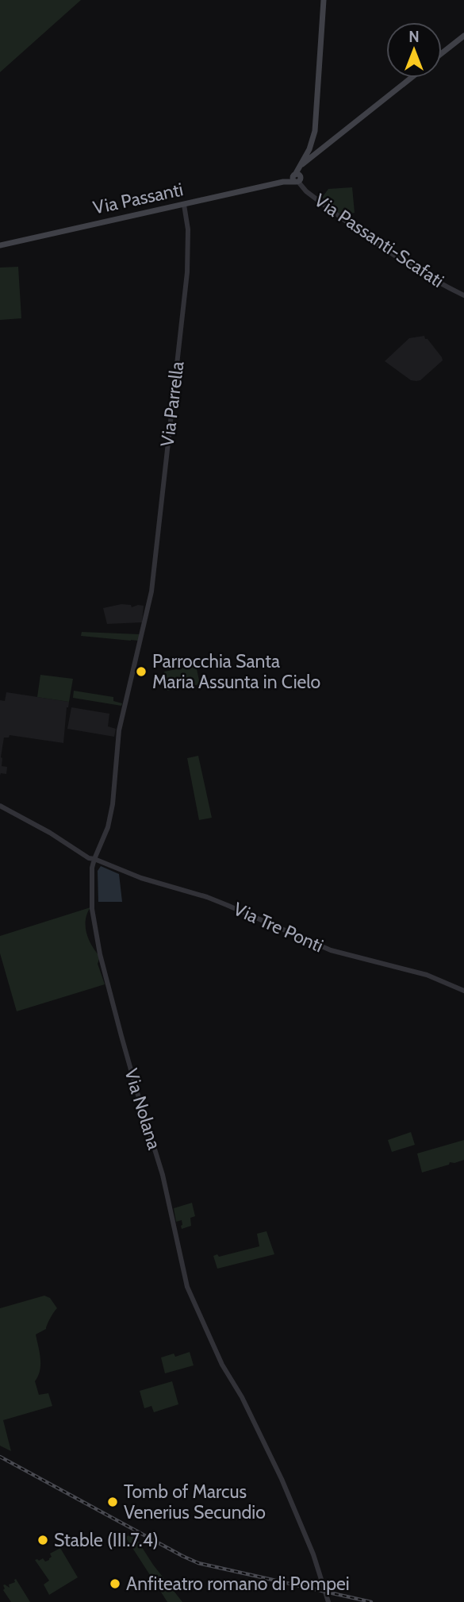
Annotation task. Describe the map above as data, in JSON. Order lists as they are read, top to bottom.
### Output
{
  "streets": {
    "main road": ["Via Passanti"],
    "street": [
      "Via Passanti-Scafati",
      "Via Parrella",
      "Via Tre Ponti",
      "Via Nolana"
    ]
  },
  "crossings": [
    ["Via Passanti", "Via Passanti-Scafati"],
    ["Via Passanti", "Via Parrella"],
    ["Via Parrella", "Via Nolana"],
    ["Via Tre Ponti", "Via Nolana"]
  ],
  "places": [
    "Parrocchia Santa Maria Assunta in Cielo",
    "Tomb of Marcus Venerius Secundio",
    "Stable (III.7.4)",
    "Anfiteatro romano di Pompei"
  ],
  "north": "top"
}
